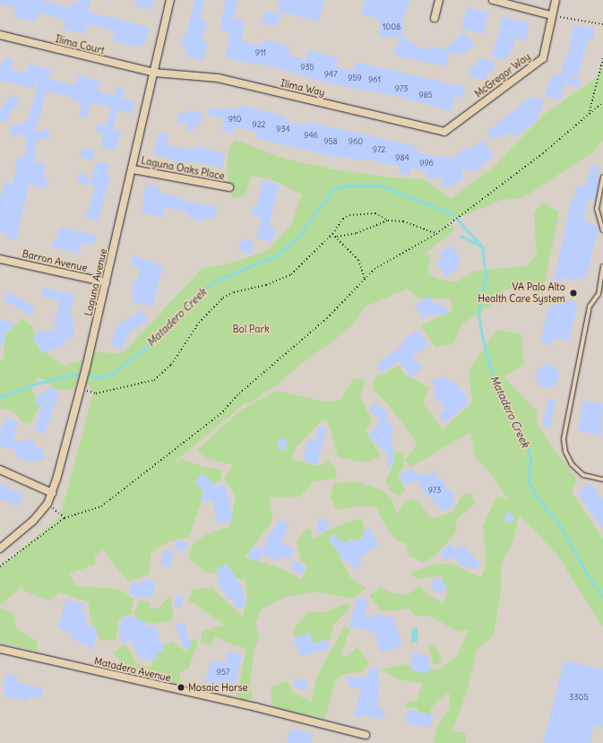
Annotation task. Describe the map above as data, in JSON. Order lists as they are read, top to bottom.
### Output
{
  "streets": {
    "street": [
      "Ilima Court",
      "McGregor Way",
      "Ilima Way",
      "Laguna Oaks Place",
      "Barron Avenue",
      "Laguna Avenue",
      "Matadero Avenue"
    ]
  },
  "crossings": [
    ["Ilima Court", "Ilima Way"],
    ["Ilima Court", "Laguna Avenue"],
    ["McGregor Way", "Ilima Way"],
    ["Ilima Way", "Laguna Avenue"],
    ["Laguna Oaks Place", "Laguna Avenue"],
    ["Barron Avenue", "Laguna Avenue"]
  ],
  "water": ["Matadero Creek"],
  "parks": ["Bol Park"],
  "places": ["VA Palo Alto Health Care System", "Mosaic Horse"],
  "house_numbers": [
    "1008",
    "911",
    "935",
    "947",
    "959",
    "961",
    "973",
    "985",
    "910",
    "922",
    "934",
    "946",
    "958",
    "960",
    "972",
    "984",
    "996",
    "973",
    "957",
    "3305"
  ]
}
